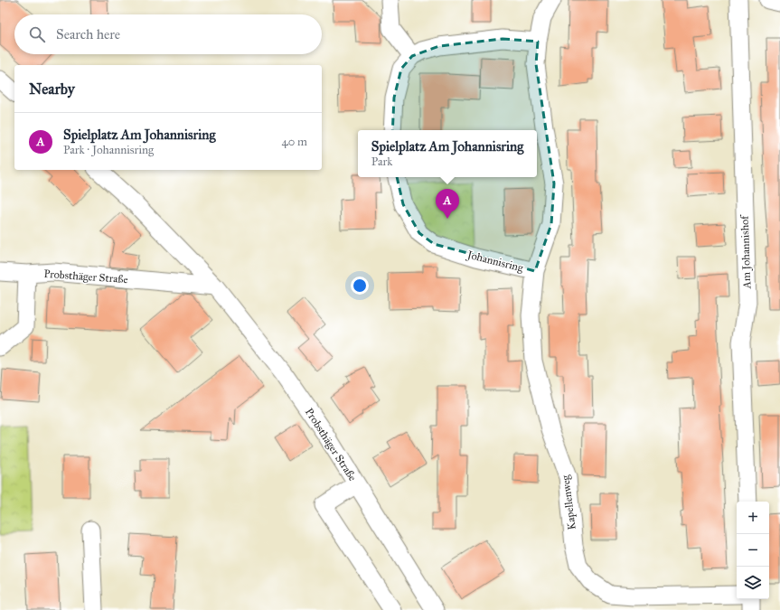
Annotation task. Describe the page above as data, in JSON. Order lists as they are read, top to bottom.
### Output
{
  "streets": {
    "street": [
      "Am Johannishof",
      "Johannisring",
      "Probsthäger Straße",
      "Kapellenweg"
    ]
  },
  "crossings": [
    ["Johannisring", "Kapellenweg"]
  ],
  "page": {
    "search": "Search here",
    "heading": "Nearby",
    "list": [
      {
        "mark": "A",
        "name": "Spielplatz Am Johannisring",
        "note": "Park · Johannisring",
        "value": "40 m"
      }
    ],
    "popup": ["Spielplatz Am Johannisring", "Park"],
    "pins": "A",
    "map_buttons": ["+", "−"]
  }
}
